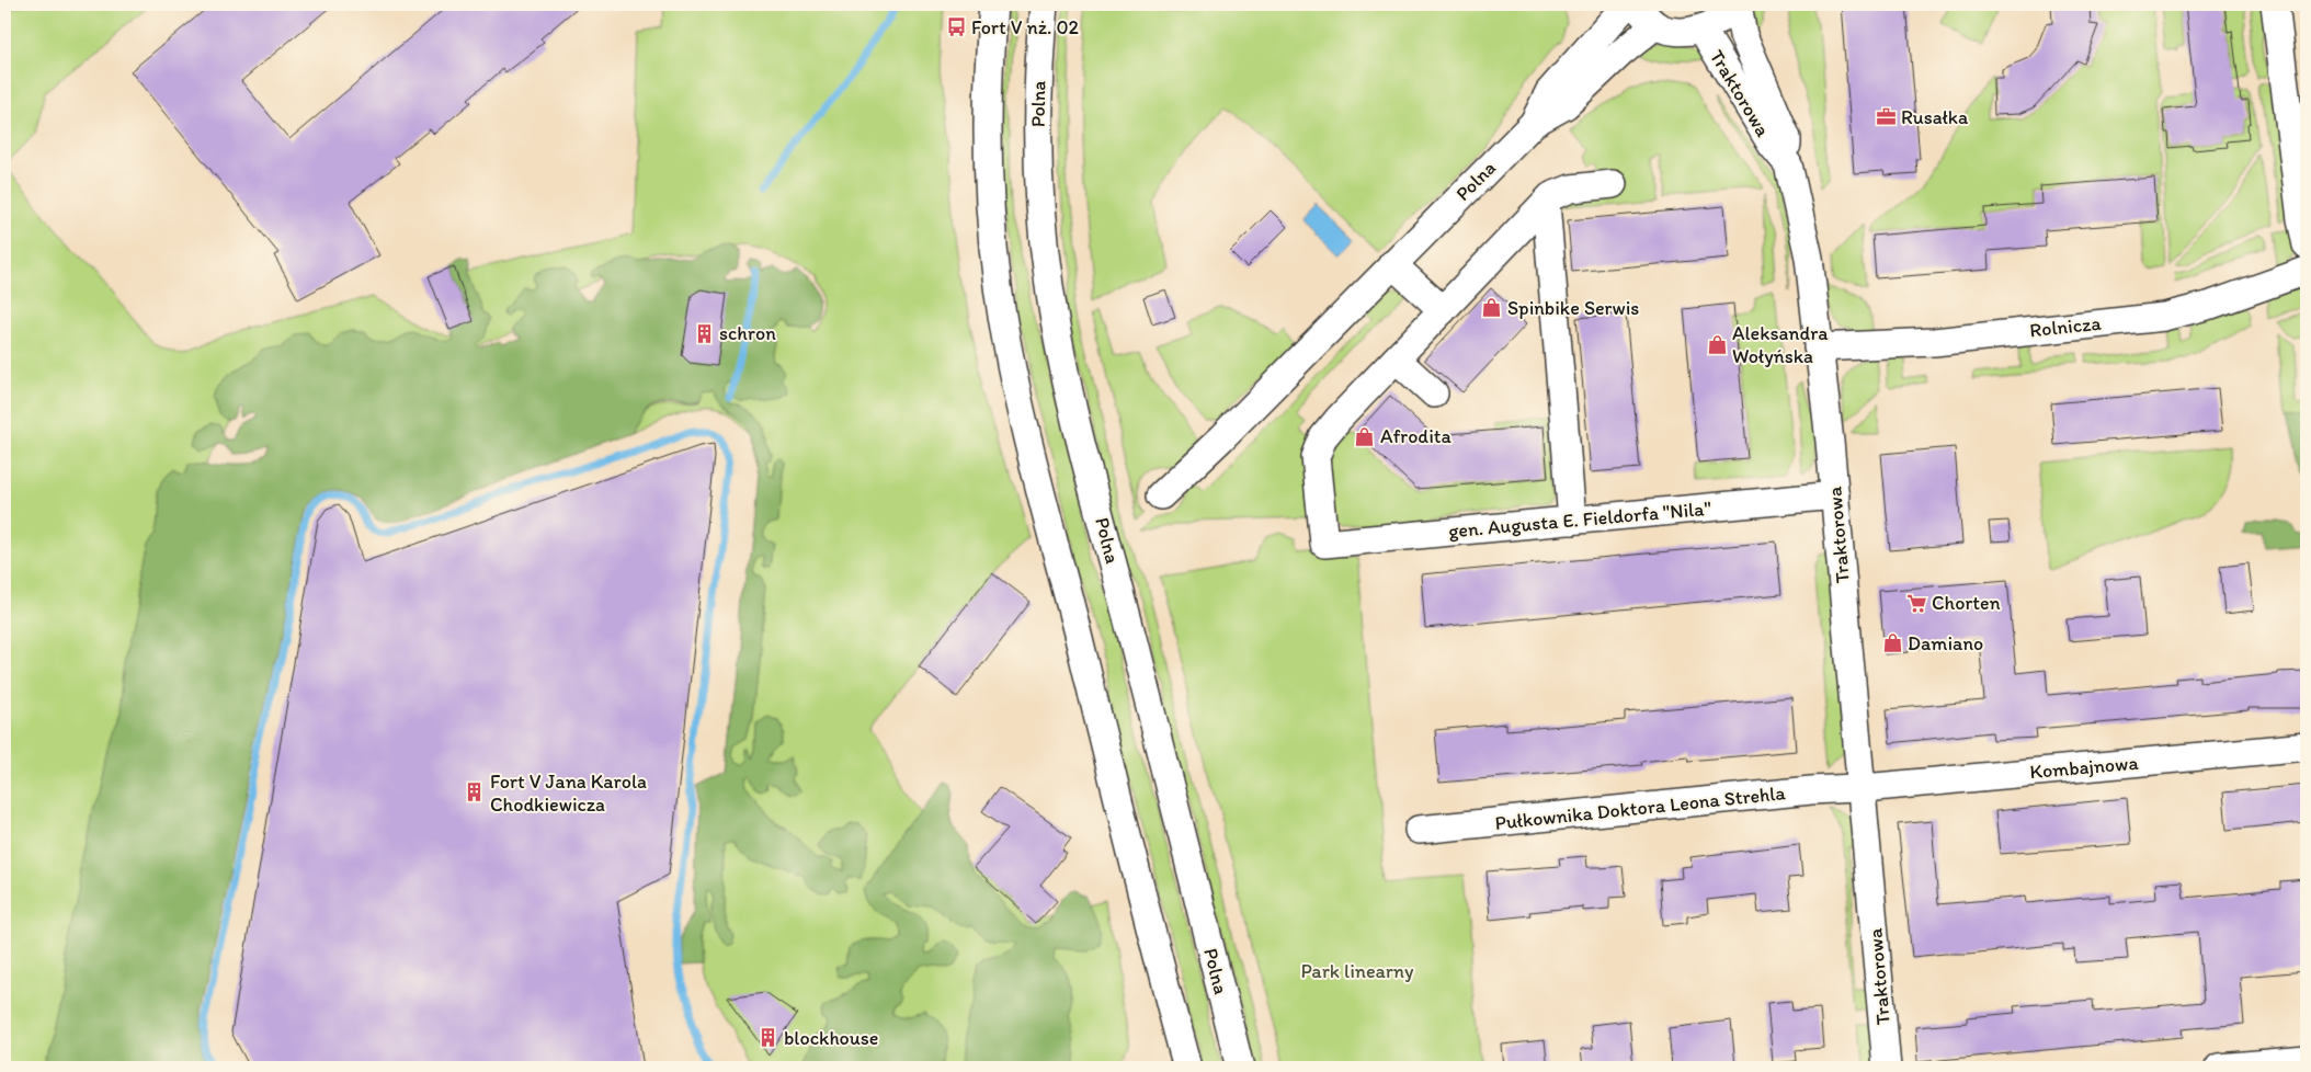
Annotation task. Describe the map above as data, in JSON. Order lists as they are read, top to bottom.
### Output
{
  "streets": {
    "street": [
      "Traktorowa",
      "Polna",
      "Rolnicza",
      "gen. Augusta E. Fieldorfa \"Nila\"",
      "Kombajnowa",
      "Pułkownika Doktora Leona Strehla"
    ]
  },
  "crossings": [
    ["Traktorowa", "Rolnicza"],
    ["Traktorowa", "gen. Augusta E. Fieldorfa \"Nila\""],
    ["Traktorowa", "Kombajnowa"],
    ["Traktorowa", "Pułkownika Doktora Leona Strehla"],
    ["Kombajnowa", "Pułkownika Doktora Leona Strehla"]
  ],
  "parks": ["Park linearny"],
  "places": {
    "bus stop": ["Fort V nż. 02"],
    "office": ["Rusałka"],
    "shop": [
      "Spinbike Serwis",
      "Aleksandra Wołyńska",
      "Afrodita",
      "Damiano"
    ],
    "building": ["schron", "Fort V Jana Karola Chodkiewicza", "blockhouse"],
    "supermarket": ["Chorten"]
  }
}
